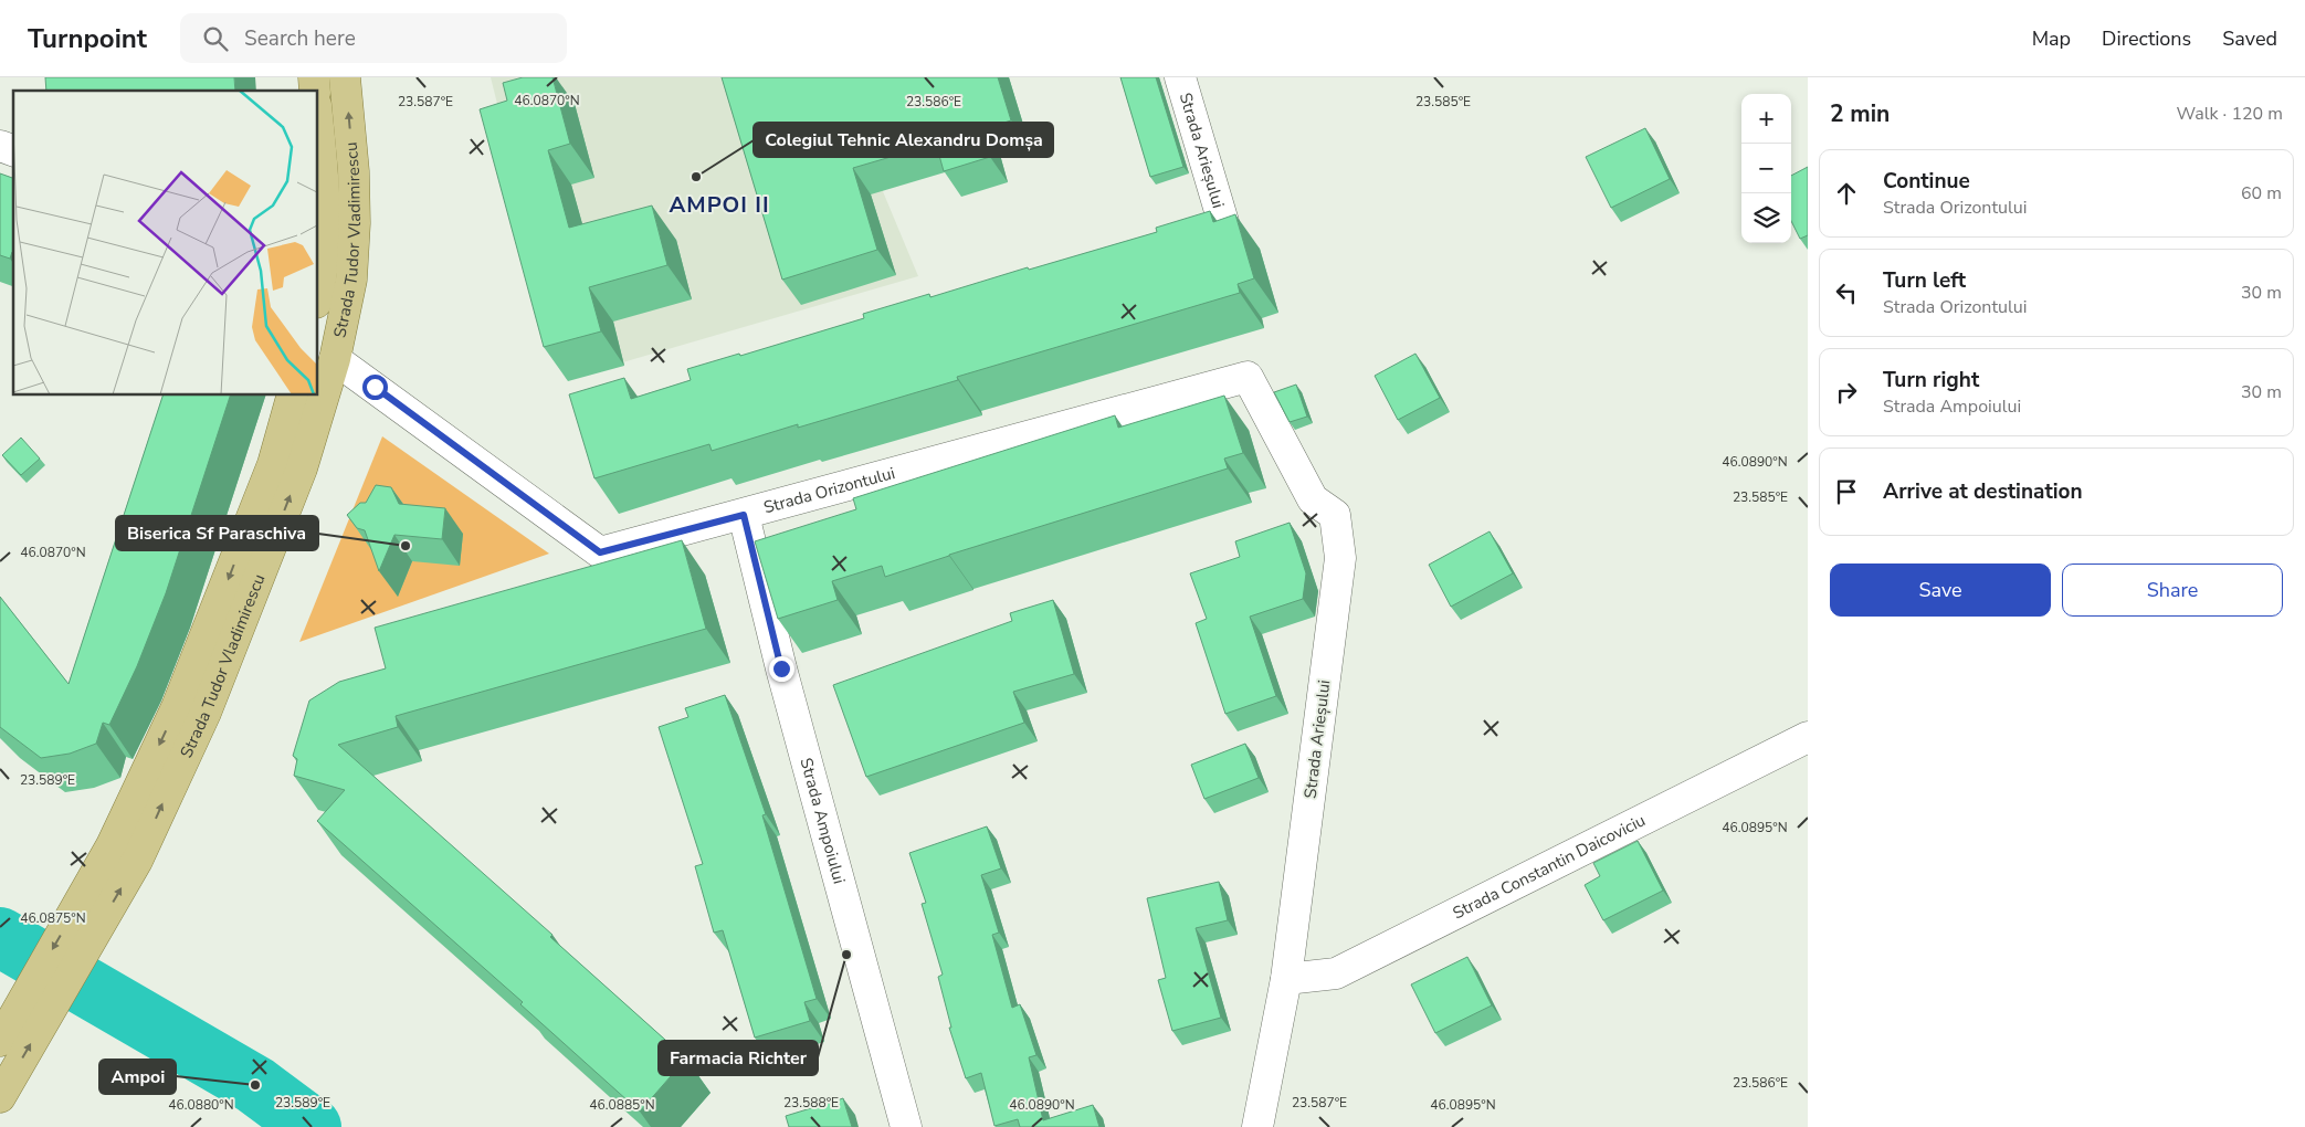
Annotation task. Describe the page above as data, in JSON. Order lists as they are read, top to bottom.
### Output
{
  "streets": {
    "main road": ["Strada Tudor Vladimirescu"],
    "street": [
      "Strada Arieșului",
      "Strada Orizontului",
      "Strada Ampoiului",
      "Strada Constantin Daicoviciu"
    ]
  },
  "crossings": [
    ["Strada Arieșului", "Strada Orizontului"],
    ["Strada Arieșului", "Strada Constantin Daicoviciu"],
    ["Strada Tudor Vladimirescu", "Strada Orizontului"],
    ["Strada Orizontului", "Strada Ampoiului"]
  ],
  "districts": ["AMPOI II"],
  "places": [
    "Colegiul Tehnic Alexandru Domșa",
    "Biserica Sf Paraschiva",
    "Farmacia Richter",
    "Ampoi"
  ],
  "page": {
    "header": "Turnpoint",
    "search": "Search here",
    "nav": ["Map", "Directions", "Saved"],
    "heading": ["2 min", "Walk · 120 m"],
    "map_buttons": ["+", "−"],
    "list": [
      ["Continue", "Strada Orizontului", "60 m"],
      ["Turn left", "Strada Orizontului", "30 m"],
      ["Turn right", "Strada Ampoiului", "30 m"],
      "Arrive at destination"
    ],
    "buttons": ["Save", "Share"]
  },
  "coordinates": [
    "46.0870°N",
    "23.587°E",
    "23.586°E",
    "23.585°E",
    "46.0890°N",
    "23.589°E",
    "46.0895°N",
    "46.0875°N",
    "23.588°E",
    "46.0880°N",
    "46.0885°N"
  ]
}
